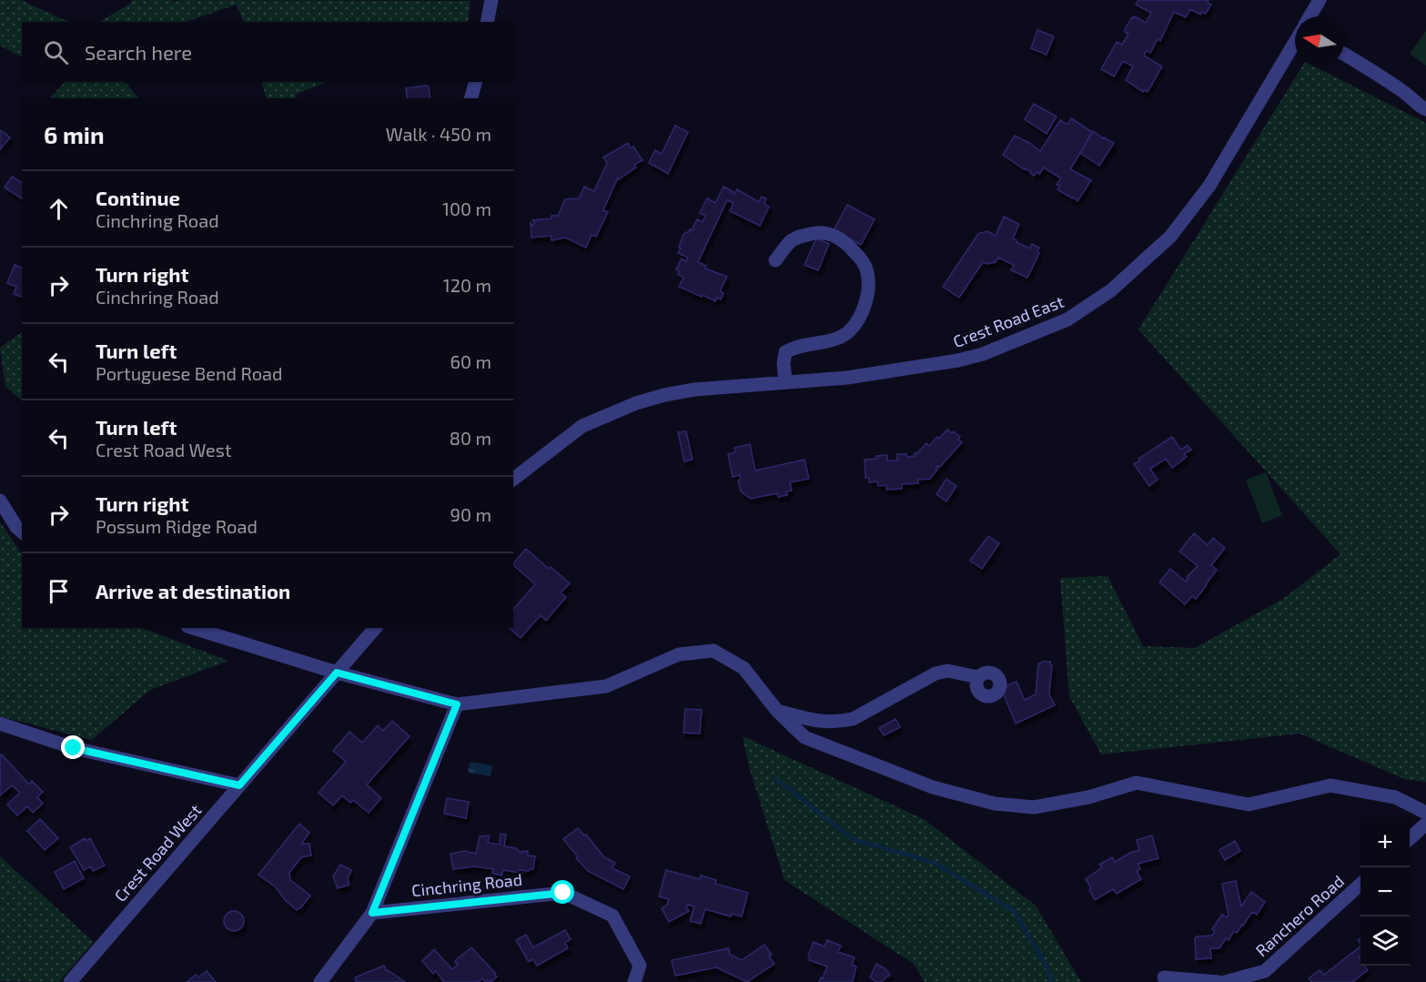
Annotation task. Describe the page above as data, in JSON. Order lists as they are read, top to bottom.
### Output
{
  "streets": {
    "street": [
      "Crest Road East",
      "Crest Road West",
      "Cinchring Road",
      "Ranchero Road"
    ]
  },
  "north": "left",
  "page": {
    "search": "Search here",
    "heading": ["6 min", "Walk · 450 m"],
    "list": [
      ["Continue", "Cinchring Road", "100 m"],
      ["Turn right", "Cinchring Road", "120 m"],
      ["Turn left", "Portuguese Bend Road", "60 m"],
      ["Turn left", "Crest Road West", "80 m"],
      ["Turn right", "Possum Ridge Road", "90 m"],
      "Arrive at destination"
    ],
    "map_buttons": ["+", "−"]
  }
}
